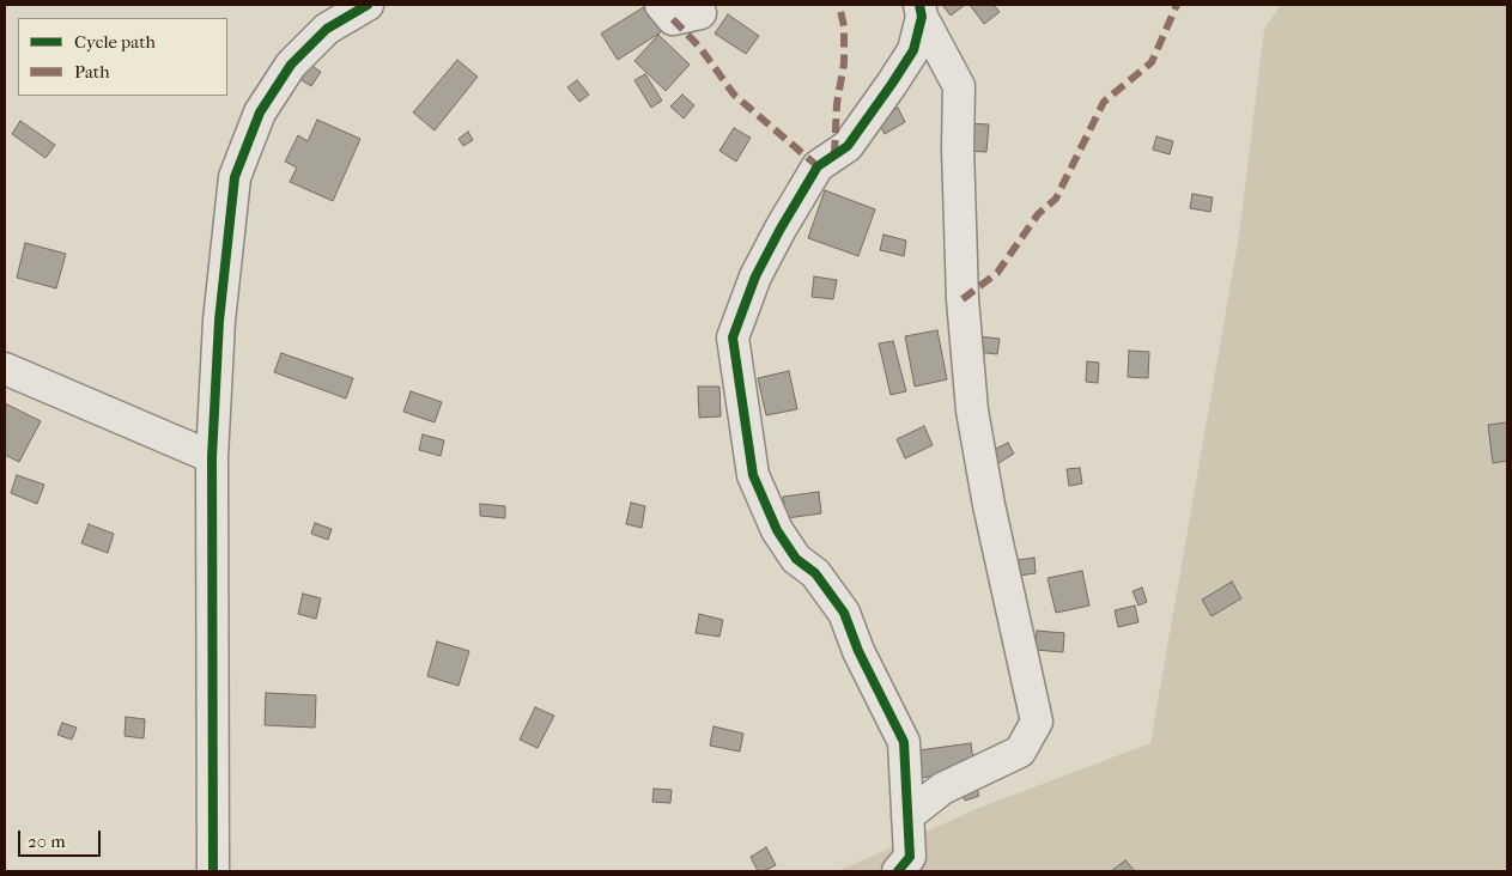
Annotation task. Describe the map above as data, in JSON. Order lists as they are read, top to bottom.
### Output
{
  "legend": ["Cycle path", "Path"],
  "scale_bar": "20 m"
}
